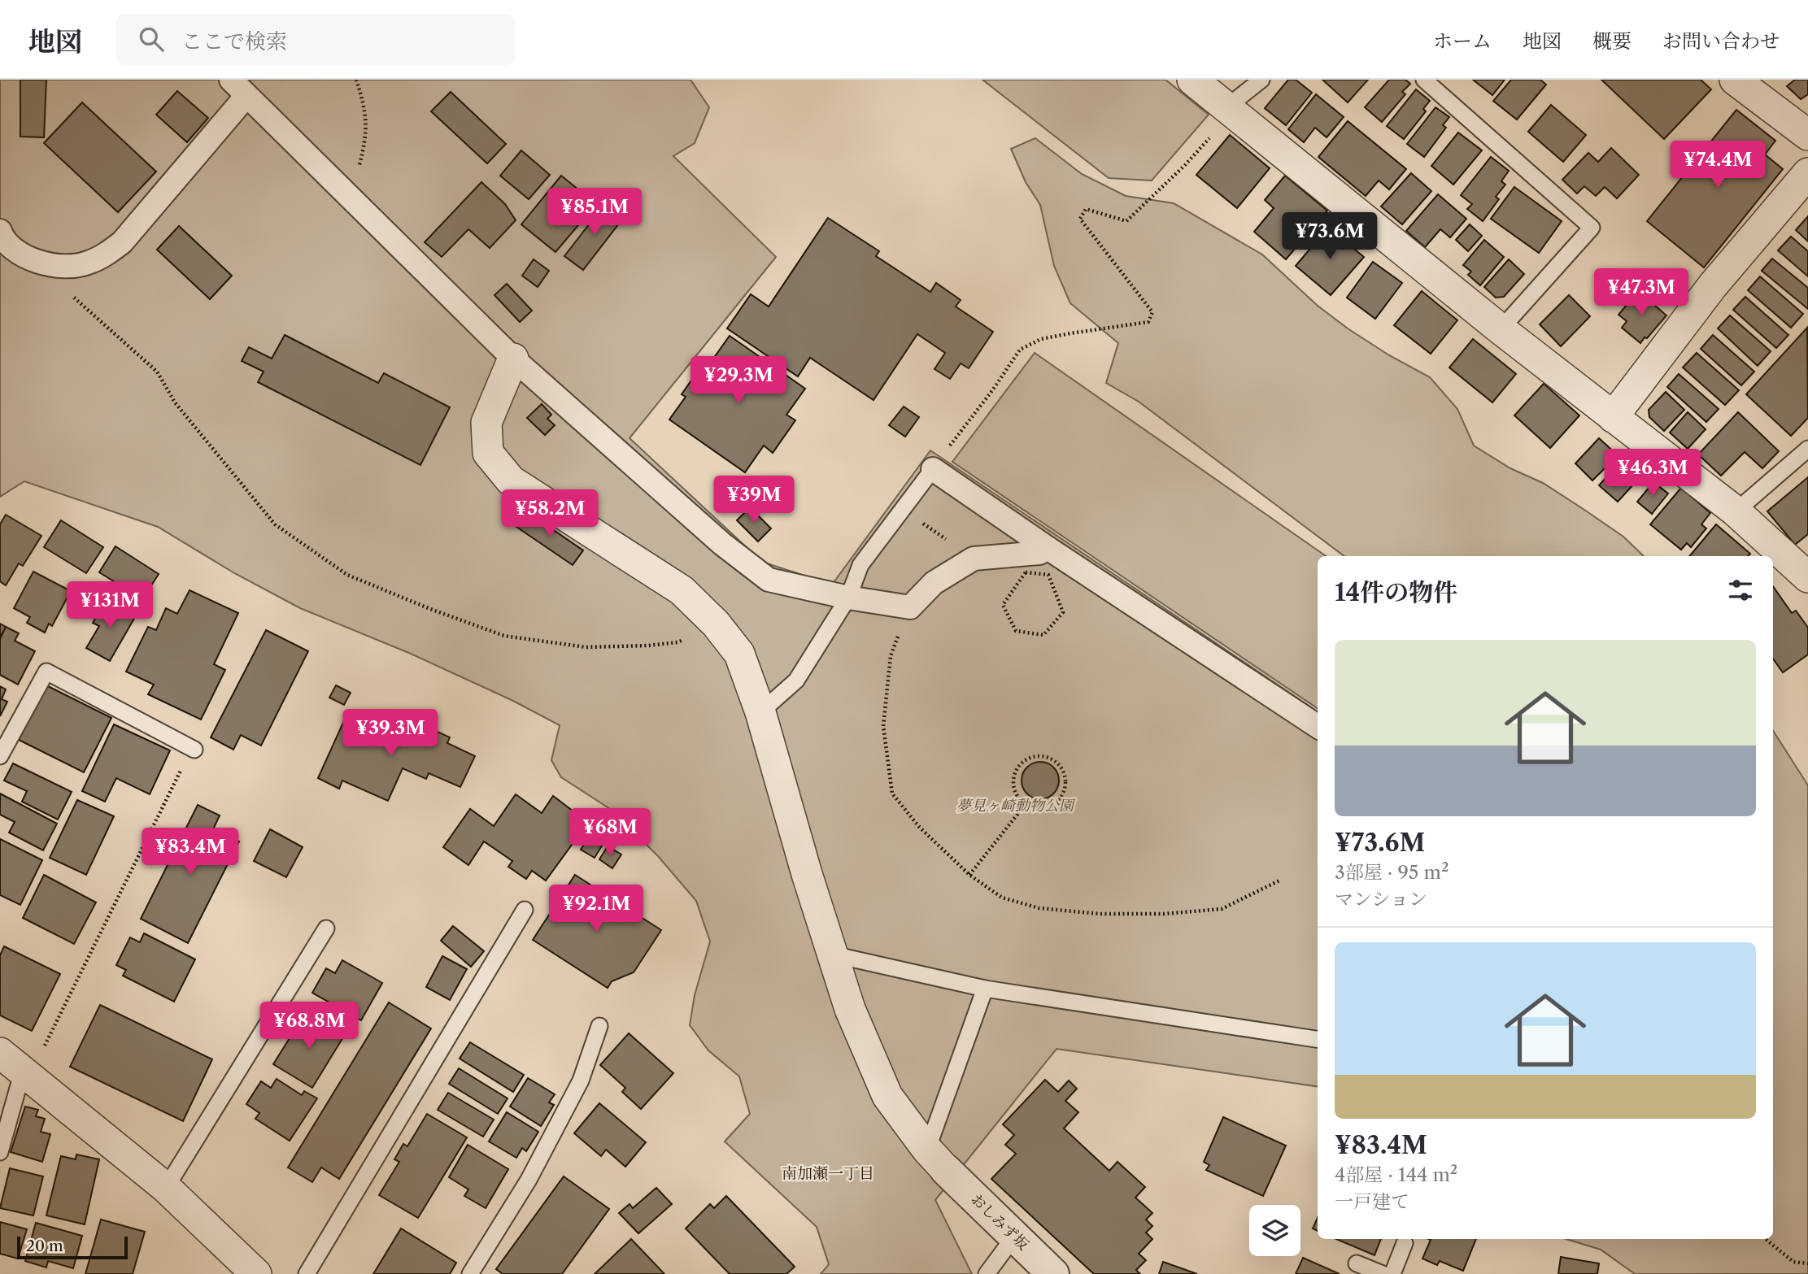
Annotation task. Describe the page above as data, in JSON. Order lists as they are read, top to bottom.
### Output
{
  "streets": {
    "street": ["おしみず坂"]
  },
  "districts": ["南加瀬一丁目"],
  "parks": ["夢見ヶ崎動物公園"],
  "scale_bar": "20 m",
  "page": {
    "header": "地図",
    "search": "ここで検索",
    "nav": [
      "ホーム",
      "地図",
      "概要",
      "お問い合わせ"
    ],
    "price": [
      "¥74.4M",
      "¥85.1M",
      "¥73.6M",
      "¥47.3M",
      "¥29.3M",
      "¥46.3M",
      "¥39M",
      "¥58.2M",
      "¥131M",
      "¥39.3M",
      "¥68M",
      "¥83.4M",
      "¥92.1M",
      "¥68.8M"
    ],
    "heading": "14件の物件",
    "list": [
      {
        "name": "¥73.6M",
        "note": "3部屋 · 95 m² · マンション"
      },
      {
        "name": "¥83.4M",
        "note": "4部屋 · 144 m² · 一戸建て"
      }
    ],
    "scale": "20 m"
  }
}
